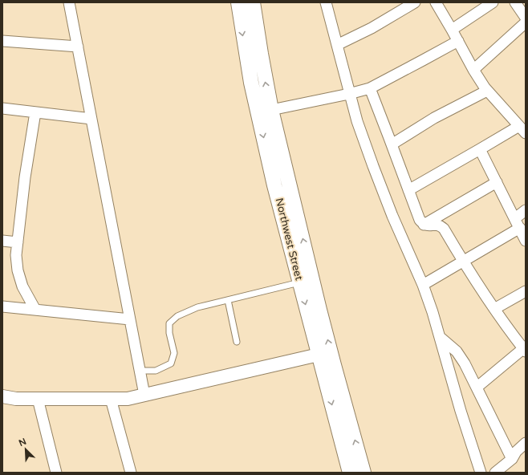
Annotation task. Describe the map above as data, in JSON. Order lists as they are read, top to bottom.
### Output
{
  "streets": {
    "main road": ["Northwest Street"]
  },
  "north": "top left"
}
